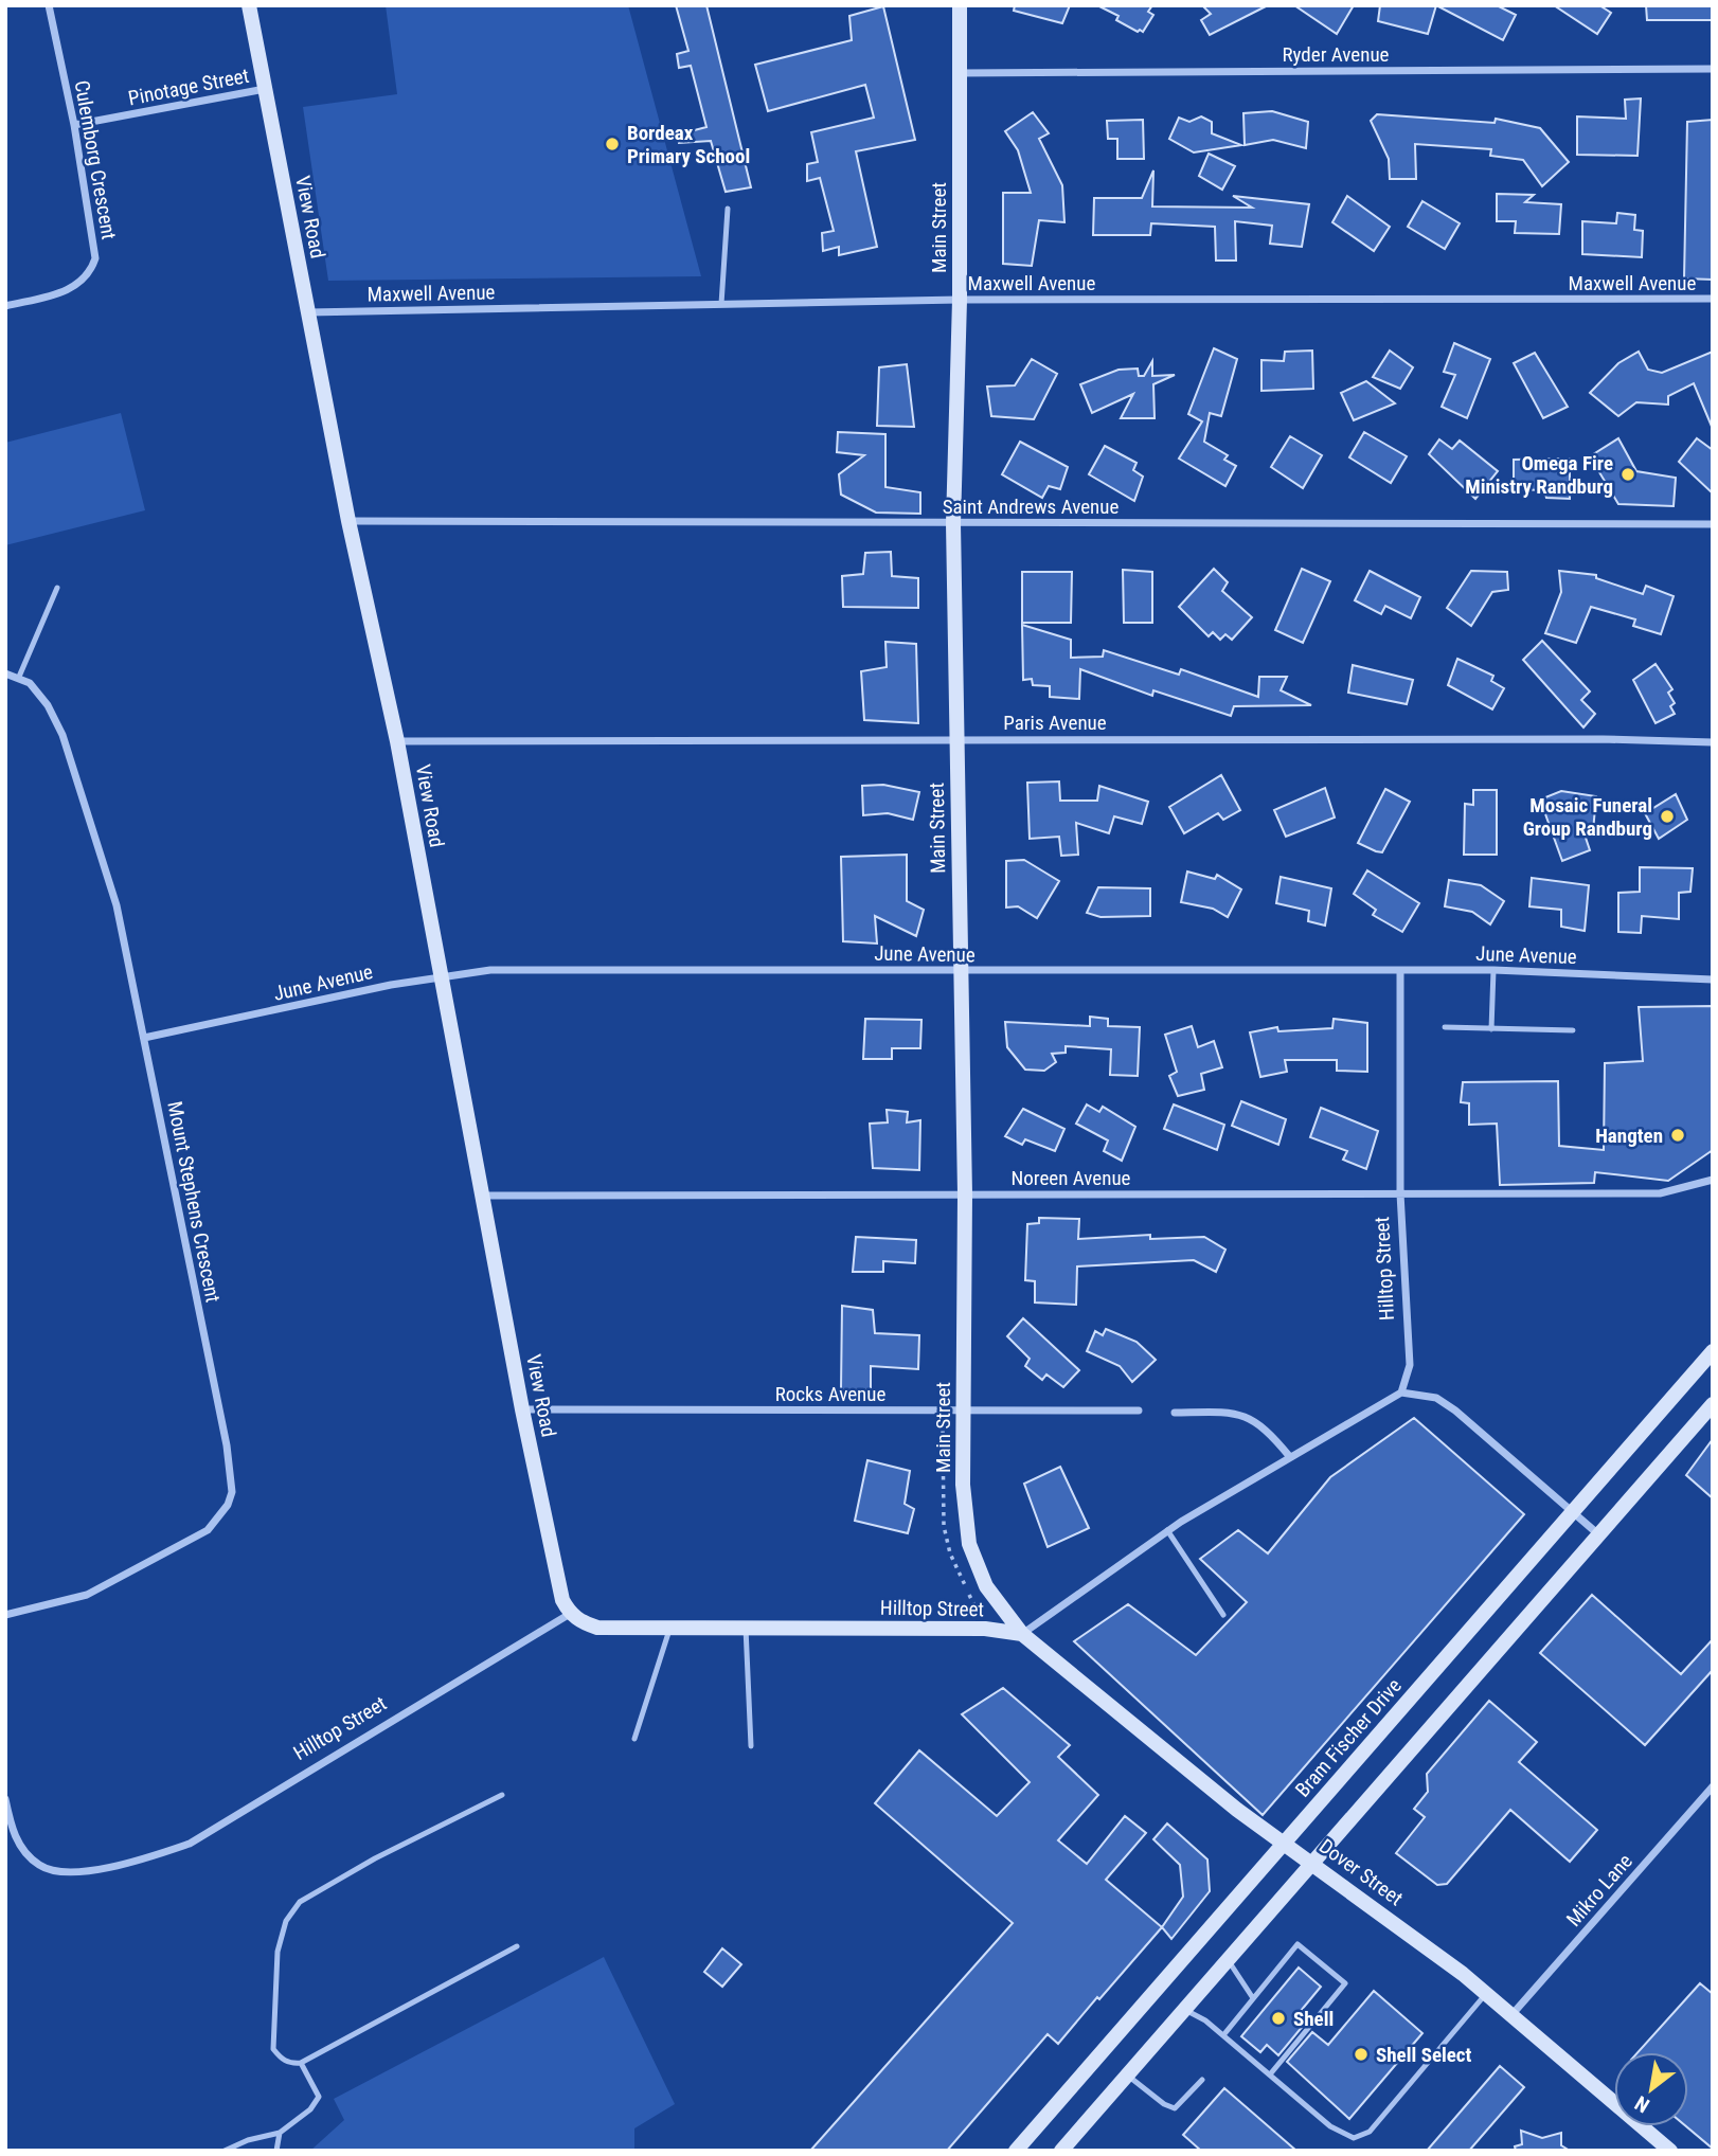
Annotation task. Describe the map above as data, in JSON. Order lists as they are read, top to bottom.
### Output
{
  "streets": {
    "street": [
      "Ryder Avenue",
      "Pinotage Street",
      "Culemborg Crescent",
      "View Road",
      "Main Street",
      "Maxwell Avenue",
      "Saint Andrews Avenue",
      "Paris Avenue",
      "June Avenue",
      "Noreen Avenue",
      "Mount Stephens Crescent",
      "Hilltop Street",
      "Rocks Avenue",
      "Bram Fischer Drive",
      "Dover Street",
      "Mikro Lane"
    ]
  },
  "crossings": [
    ["Ryder Avenue", "Main Street"],
    ["Pinotage Street", "Culemborg Crescent"],
    ["Pinotage Street", "View Road"],
    ["View Road", "Maxwell Avenue"],
    ["View Road", "Saint Andrews Avenue"],
    ["View Road", "Paris Avenue"],
    ["View Road", "June Avenue"],
    ["View Road", "Noreen Avenue"],
    ["View Road", "Hilltop Street"],
    ["View Road", "Rocks Avenue"],
    ["Main Street", "Maxwell Avenue"],
    ["Main Street", "Saint Andrews Avenue"],
    ["Main Street", "Paris Avenue"],
    ["Main Street", "June Avenue"],
    ["Main Street", "Noreen Avenue"],
    ["Main Street", "Hilltop Street"],
    ["Main Street", "Rocks Avenue"],
    ["Main Street", "Dover Street"],
    ["June Avenue", "Mount Stephens Crescent"],
    ["June Avenue", "Hilltop Street"],
    ["Noreen Avenue", "Hilltop Street"],
    ["Hilltop Street", "Dover Street"],
    ["Bram Fischer Drive", "Dover Street"],
    ["Dover Street", "Mikro Lane"]
  ],
  "places": [
    "Bordeax Primary School",
    "Omega Fire Ministry Randburg",
    "Mosaic Funeral Group Randburg",
    "Hangten",
    "Shell",
    "Shell Select"
  ],
  "north": "bottom left"
}
